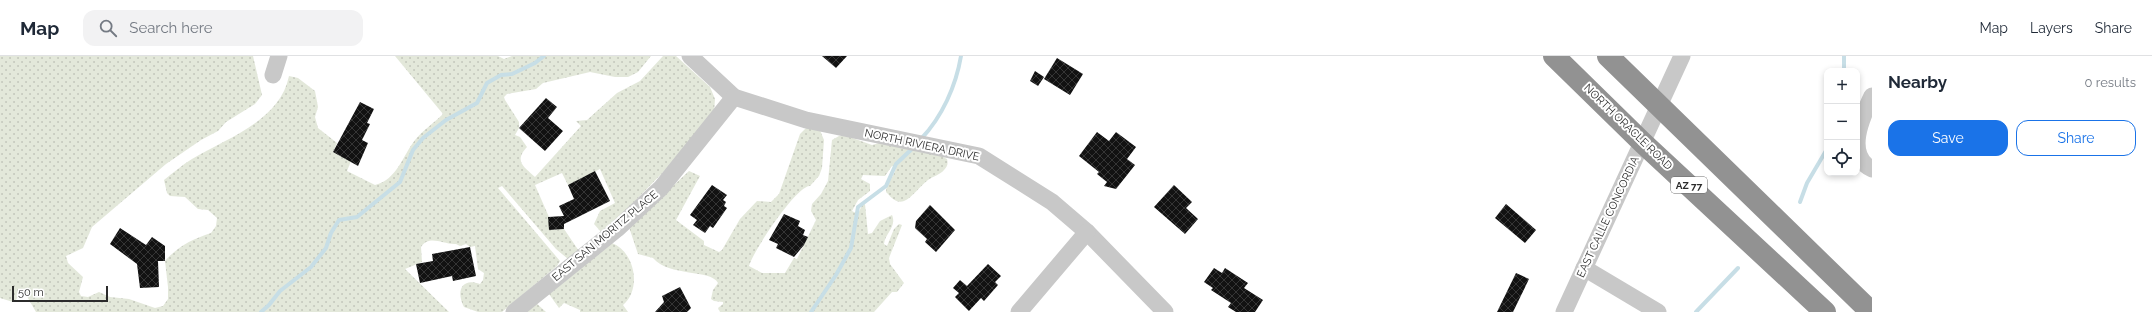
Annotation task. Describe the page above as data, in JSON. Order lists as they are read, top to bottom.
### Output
{
  "streets": {
    "highway": ["NORTH ORACLE ROAD", "AZ 77"],
    "street": ["NORTH RIVIERA DRIVE", "EAST CALLE CONCORDIA", "EAST SAN MORITZ PLACE"]
  },
  "crossings": [
    ["NORTH ORACLE ROAD", "EAST CALLE CONCORDIA"],
    ["NORTH RIVIERA DRIVE", "EAST SAN MORITZ PLACE"]
  ],
  "scale_bar": "50 m",
  "page": {
    "header": "Map",
    "search": "Search here",
    "nav": ["Map", "Layers", "Share"],
    "heading": ["Nearby", "0 results"],
    "map_buttons": ["+", "−"],
    "buttons": ["Save", "Share"],
    "scale": "50 m"
  }
}
